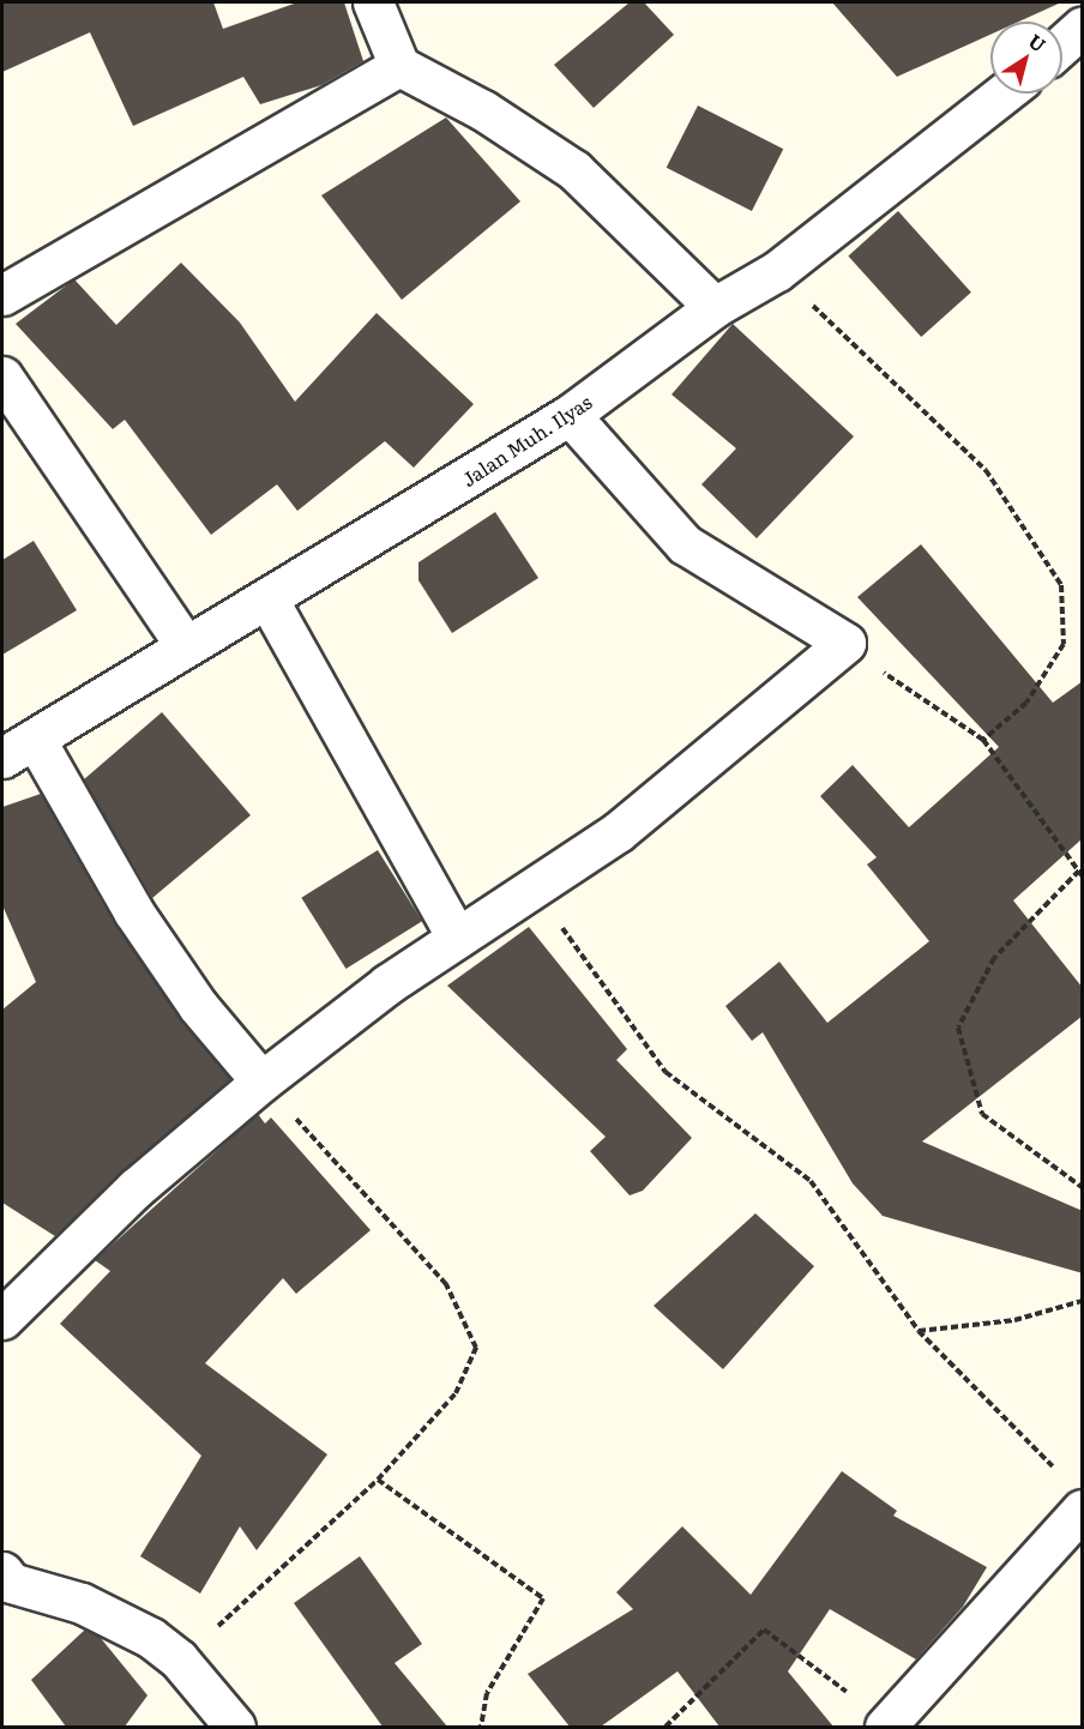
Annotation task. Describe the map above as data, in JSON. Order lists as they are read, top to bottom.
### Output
{
  "streets": {
    "street": ["Jalan Muh. Ilyas"]
  },
  "north": "top right"
}
